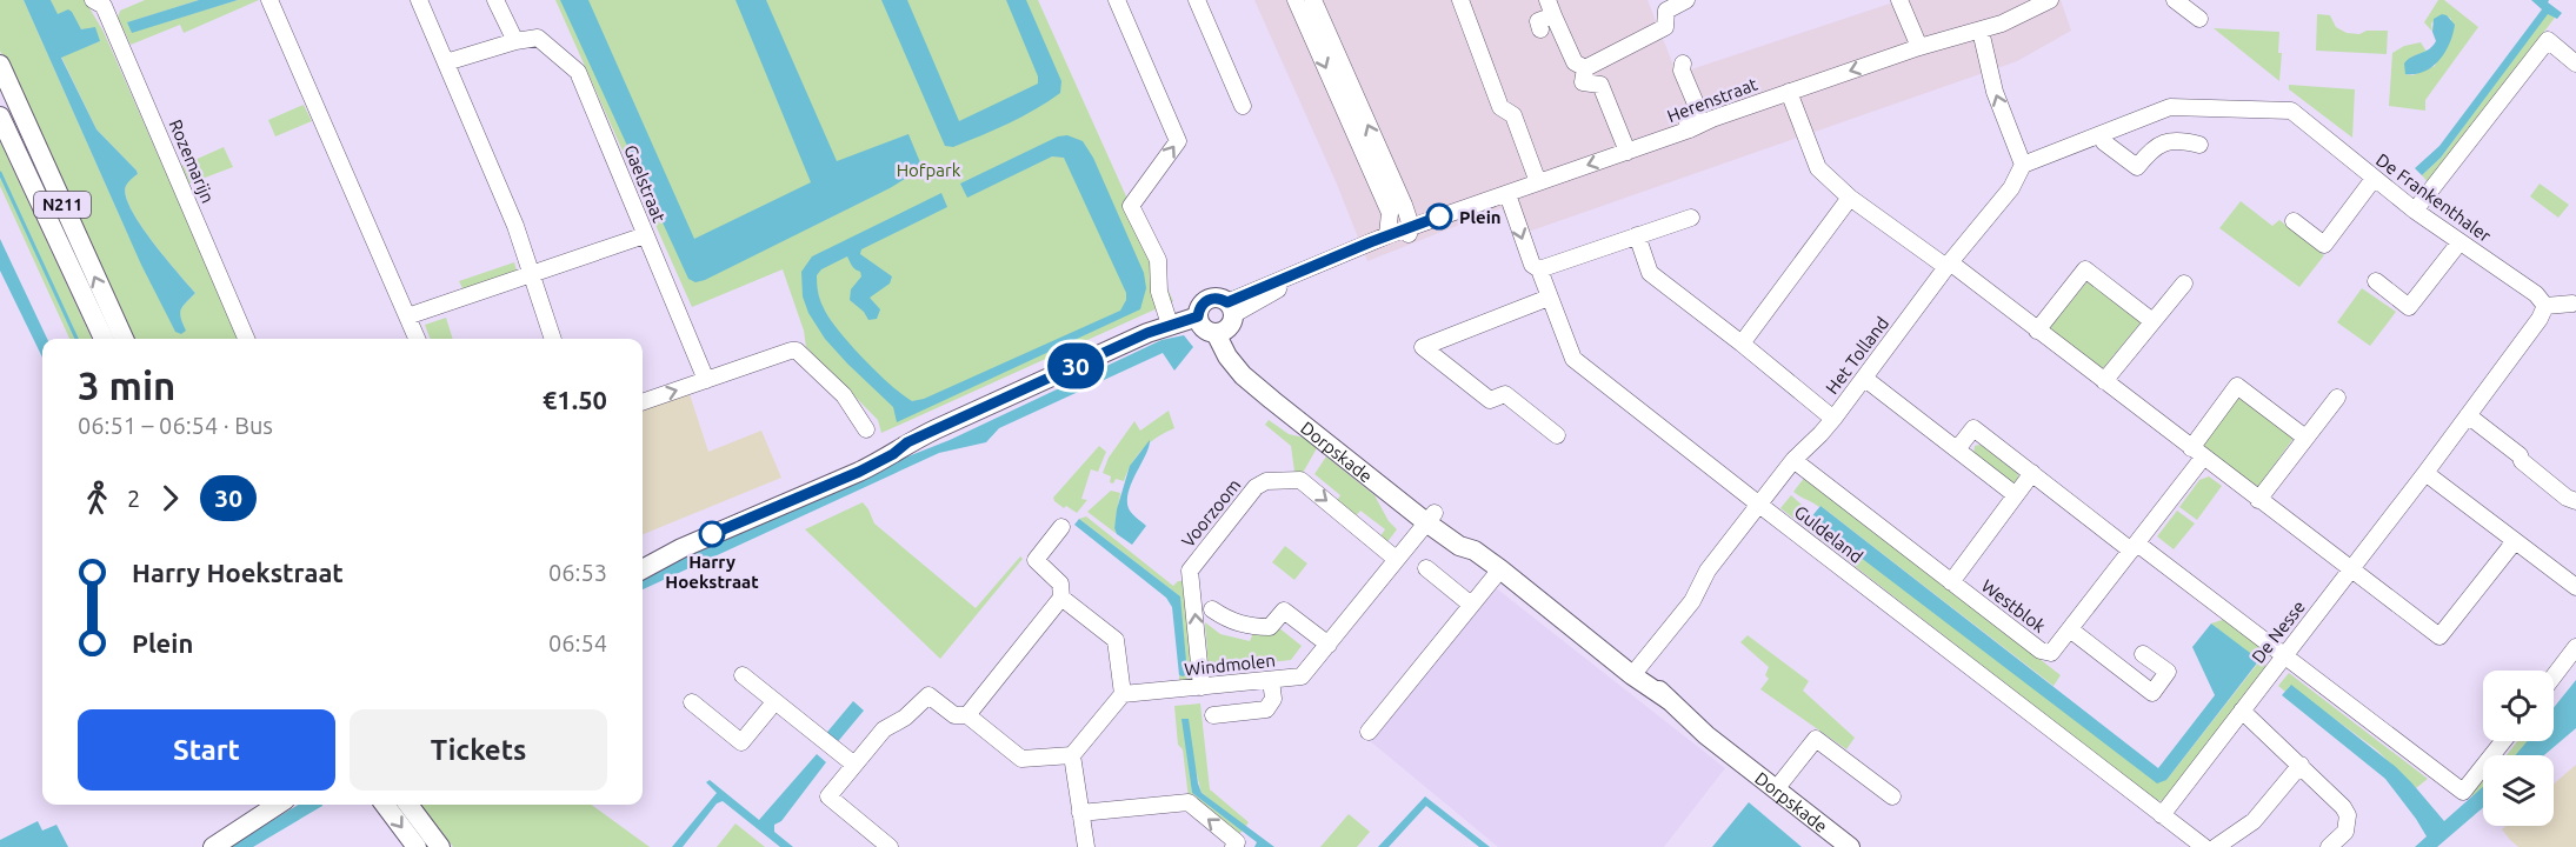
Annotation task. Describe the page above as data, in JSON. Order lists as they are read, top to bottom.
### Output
{
  "streets": {
    "main road": ["N211", "Dorpskade"],
    "street": [
      "Herenstraat",
      "Rozemarijn",
      "Gaelstraat",
      "De Frankenthaler",
      "Het Tolland",
      "Voorzoom",
      "Guldeland",
      "Westblok",
      "De Nesse",
      "Windmolen"
    ]
  },
  "crossings": [
    ["Herenstraat", "Dorpskade"],
    ["Herenstraat", "Guldeland"],
    ["De Frankenthaler", "Het Tolland"],
    ["Het Tolland", "Dorpskade"],
    ["Het Tolland", "Guldeland"],
    ["Het Tolland", "Westblok"],
    ["Dorpskade", "Windmolen"],
    ["Voorzoom", "Windmolen"],
    ["Guldeland", "De Nesse"]
  ],
  "parks": ["Hofpark"],
  "places": ["Plein", "Harry Hoekstraat"],
  "lines": ["bus line 30"],
  "page": {
    "on_map": "30",
    "heading": ["3 min", "06:51 – 06:54 · Bus", "€1.50"],
    "legs": ["2", "30"],
    "list": [
      {
        "name": "Harry Hoekstraat",
        "value": "06:53"
      },
      {
        "name": "Plein",
        "value": "06:54"
      }
    ],
    "buttons": ["Start", "Tickets"]
  }
}
